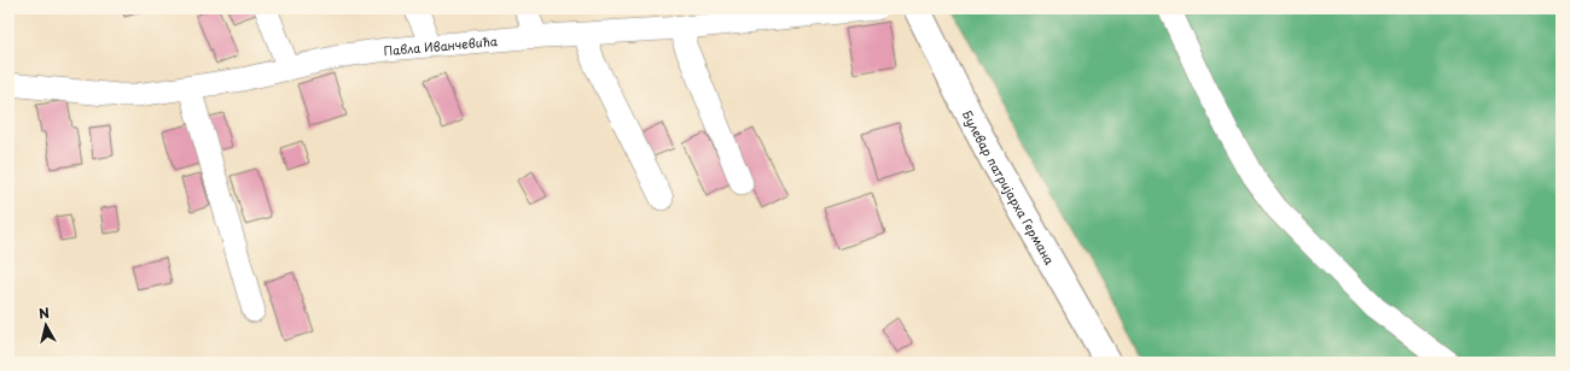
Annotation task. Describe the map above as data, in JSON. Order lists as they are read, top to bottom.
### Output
{
  "streets": {
    "main road": ["Булевар патријарха Германа"],
    "street": ["Павла Иванчевића"]
  },
  "north": "top"
}
